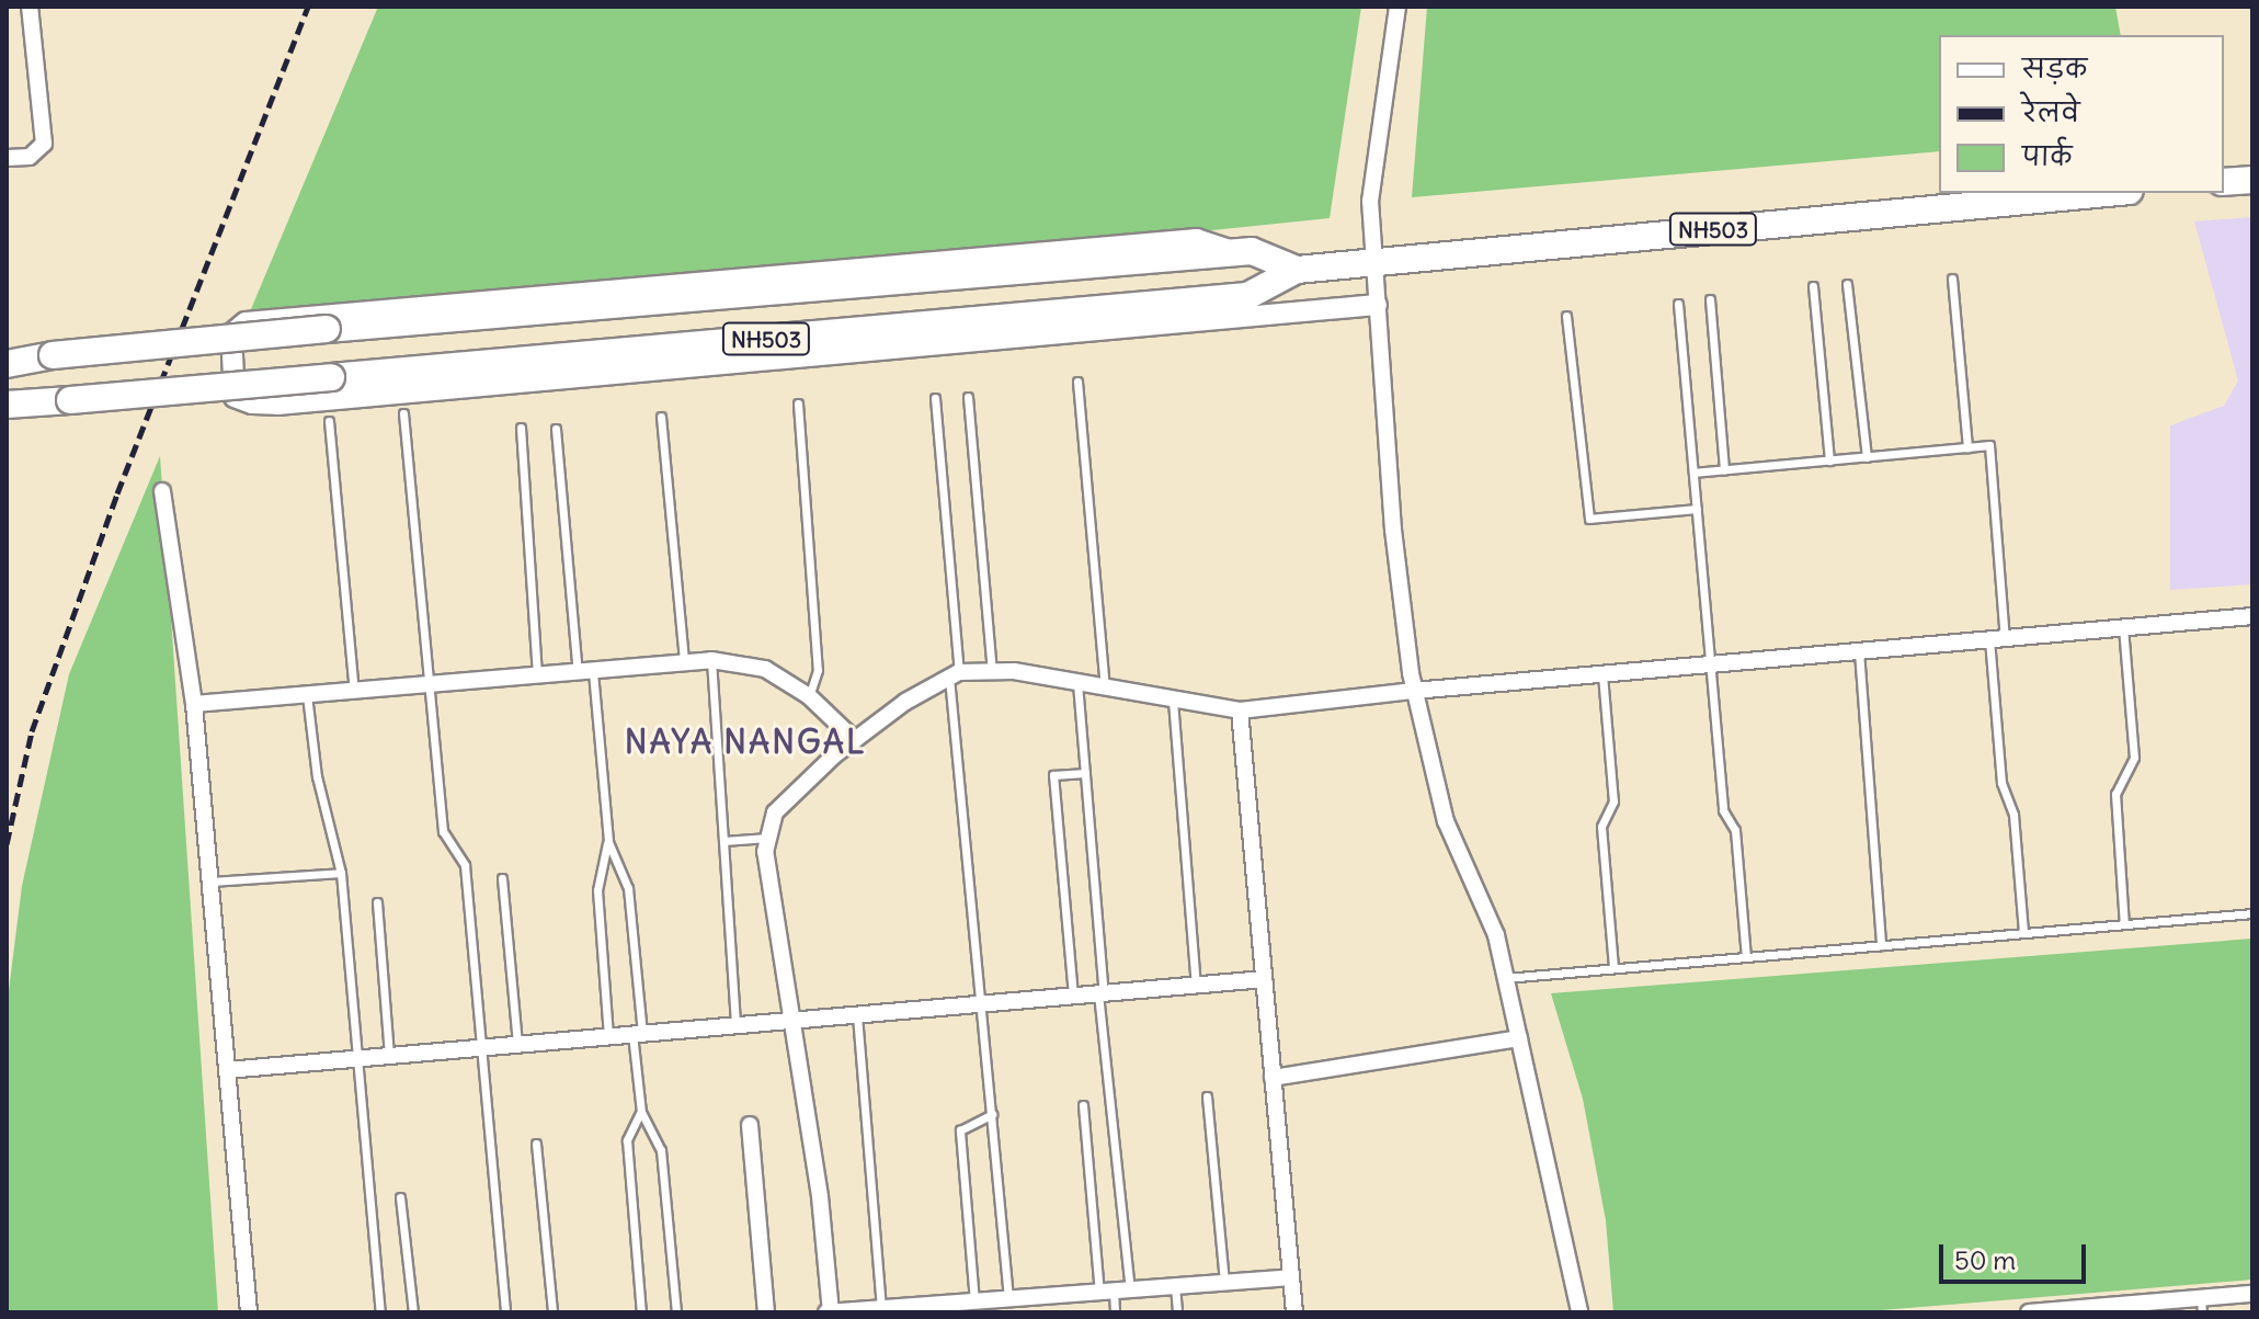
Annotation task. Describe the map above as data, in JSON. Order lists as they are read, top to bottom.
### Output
{
  "streets": {
    "highway": ["NH503"]
  },
  "districts": ["NAYA NANGAL"],
  "legend": ["सड़क", "रेलवे", "पार्क"],
  "scale_bar": "50 m"
}
